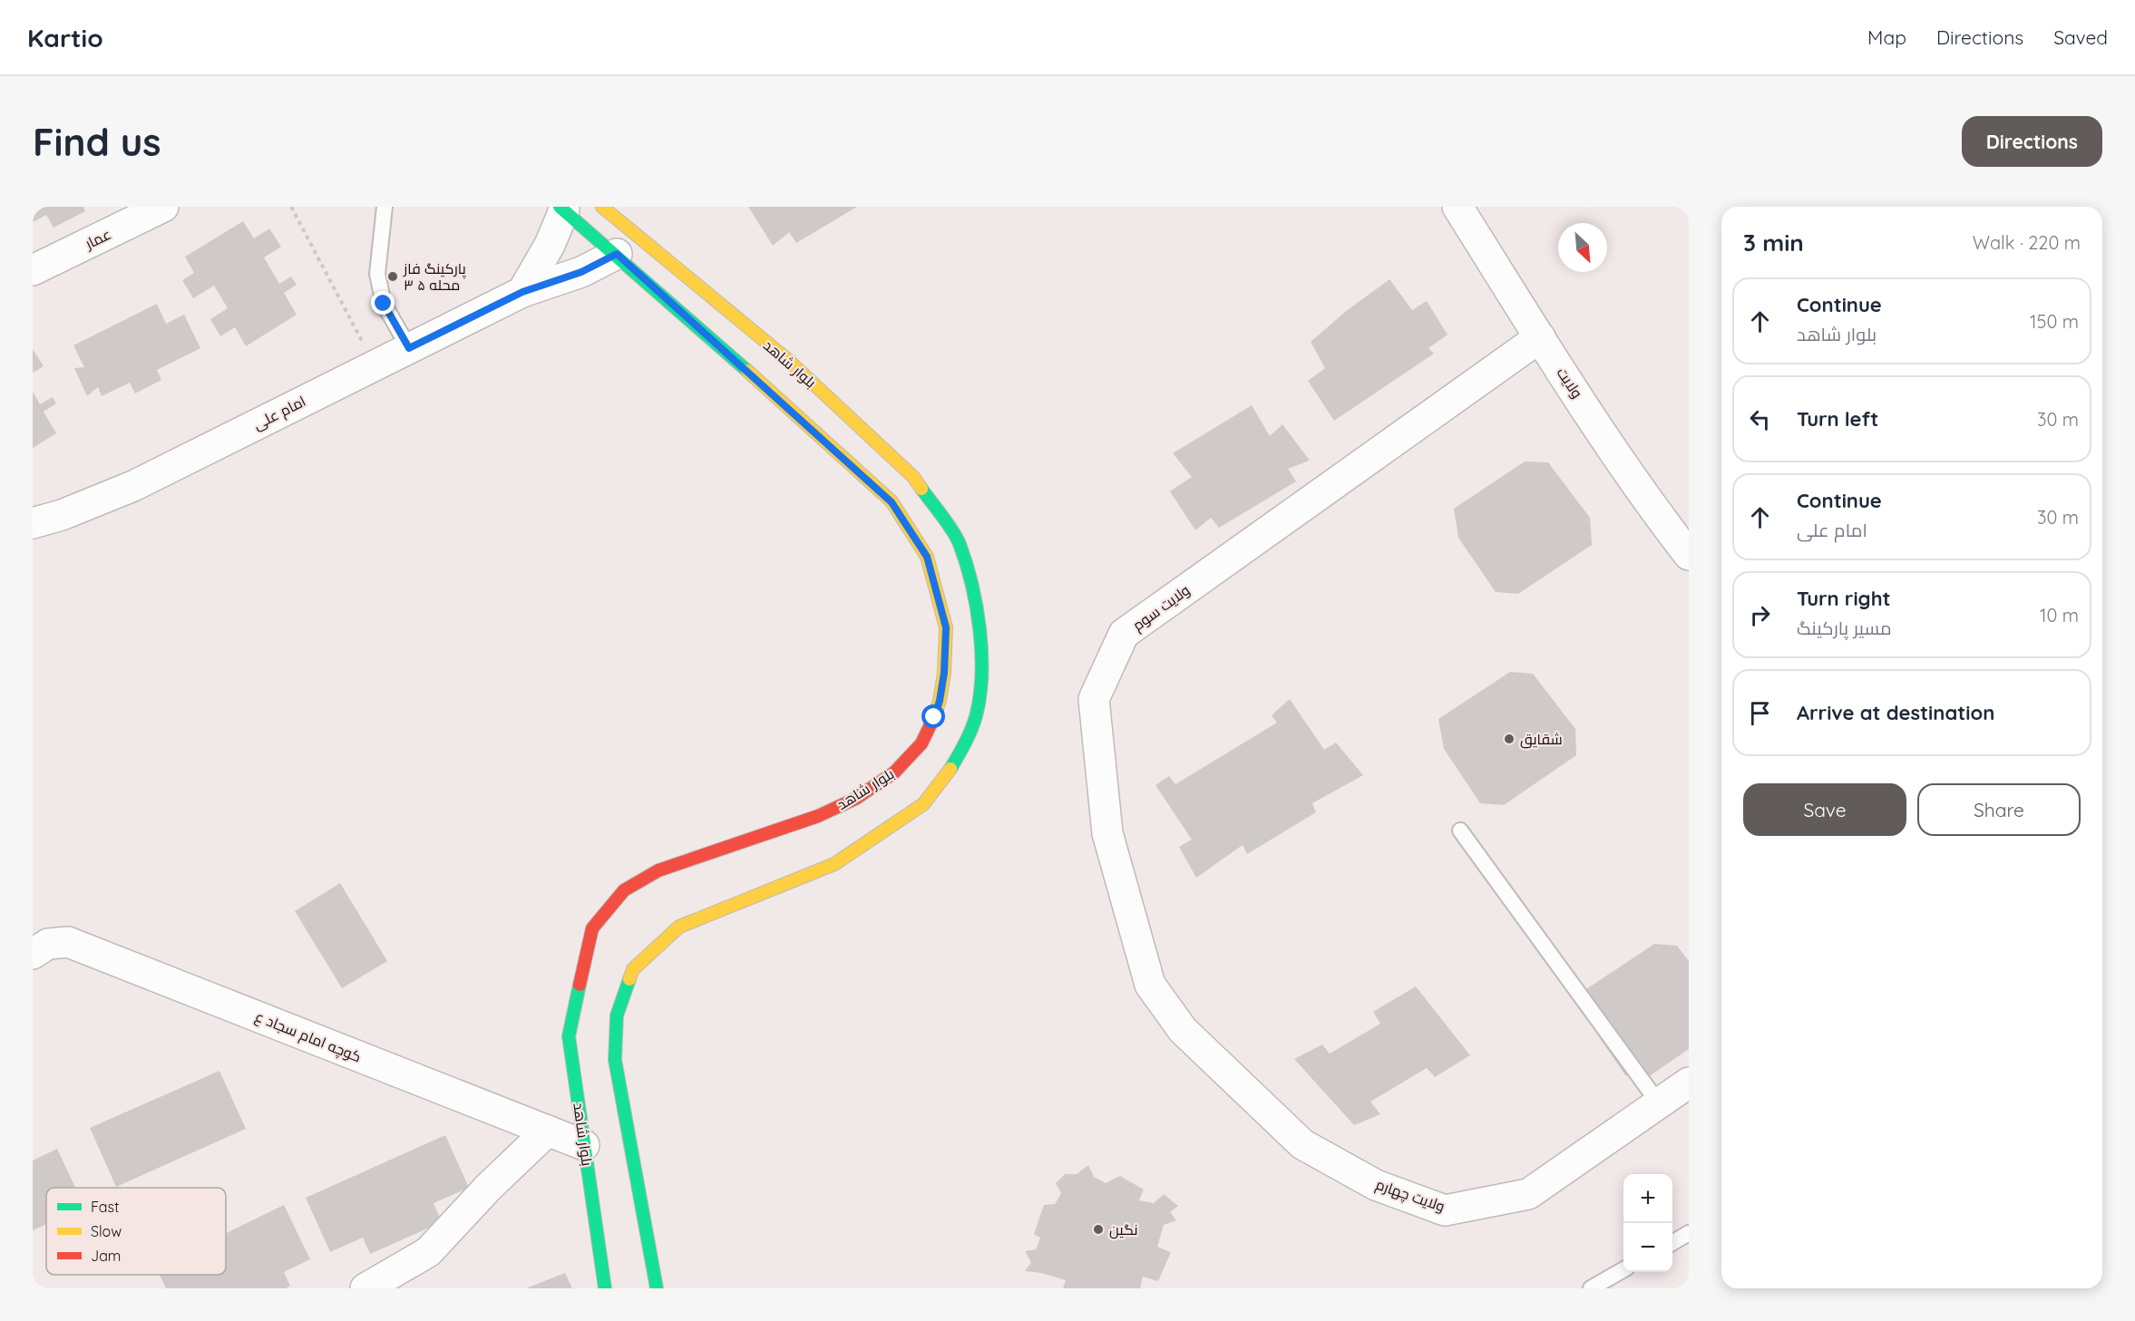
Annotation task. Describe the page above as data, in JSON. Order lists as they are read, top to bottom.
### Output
{
  "streets": {
    "main road": ["بلوار شاهد"],
    "street": [
      "عمار",
      "ولایت",
      "امام علی",
      "ولایت سوم",
      "کوچه امام سجاد ع",
      "ولایت چهارم"
    ]
  },
  "crossings": [
    ["بلوار شاهد", "امام علی"],
    ["بلوار شاهد", "کوچه امام سجاد ع"],
    ["ولایت", "ولایت سوم"],
    ["ولایت سوم", "ولایت چهارم"]
  ],
  "places": ["پارکینگ فاز ۳ محله ۵", "شقایق", "نگین"],
  "legend": ["Fast", "Slow", "Jam"],
  "north": "bottom right",
  "page": {
    "header": "Kartio",
    "nav": ["Map", "Directions", "Saved"],
    "buttons": [
      "Directions",
      ["Save", "Share"]
    ],
    "title": "Find us",
    "heading": ["3 min", "Walk · 220 m"],
    "list": [
      ["Continue", "بلوار شاهد", "150 m"],
      ["Turn left", "30 m"],
      ["Continue", "امام علی", "30 m"],
      ["Turn right", "مسیر پارکینگ", "10 m"],
      "Arrive at destination"
    ],
    "map_buttons": ["+", "−"]
  }
}
